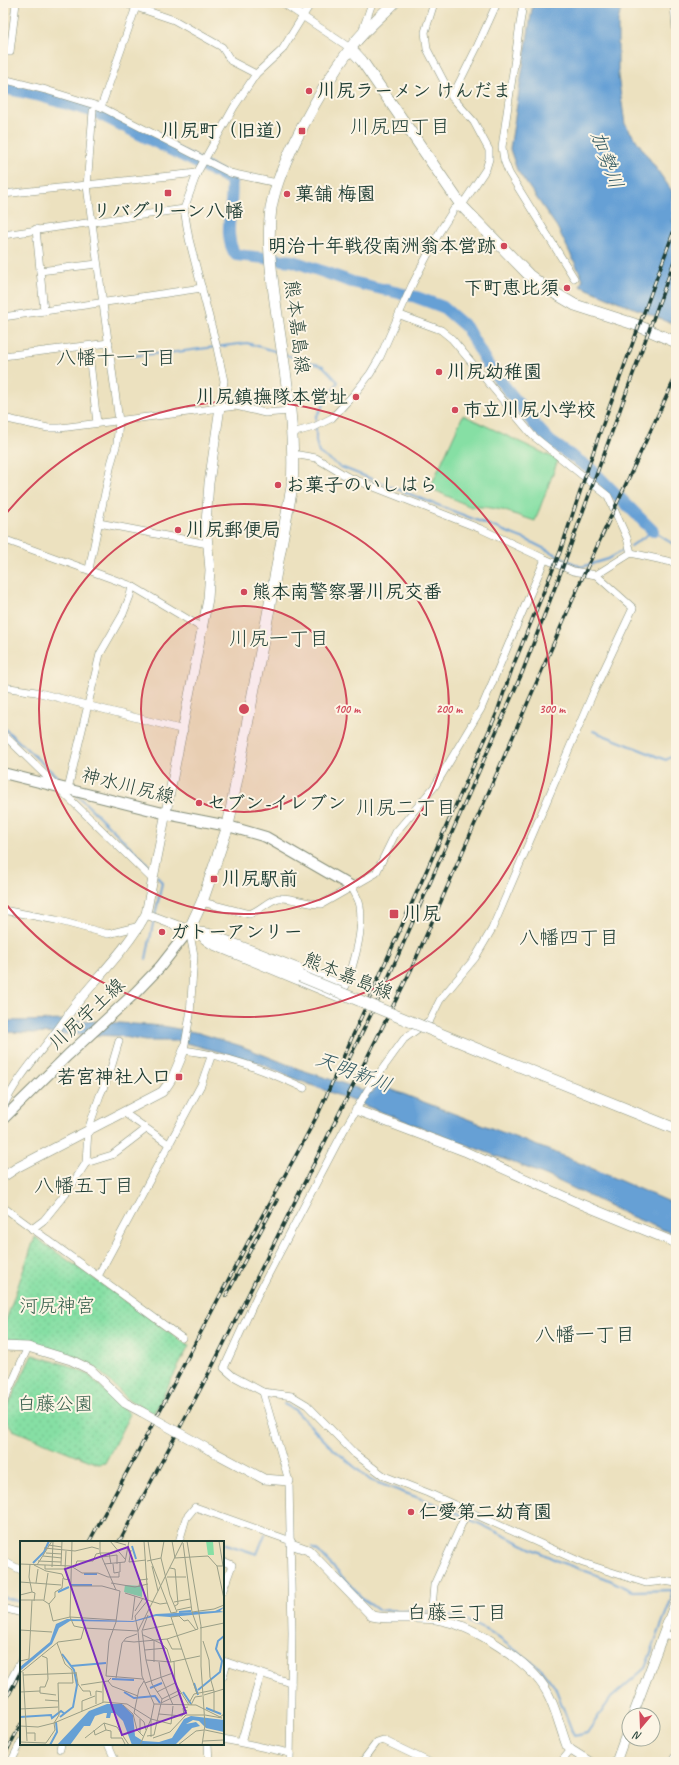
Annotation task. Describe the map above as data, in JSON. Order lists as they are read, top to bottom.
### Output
{
  "streets": {
    "main road": ["熊本嘉島線", "神水川尻線", "川尻宇土線"]
  },
  "crossings": [
    ["熊本嘉島線", "神水川尻線"],
    ["熊本嘉島線", "川尻宇土線"]
  ],
  "districts": [
    "川尻四丁目",
    "八幡十一丁目",
    "川尻一丁目",
    "川尻二丁目",
    "八幡四丁目",
    "八幡五丁目",
    "八幡一丁目",
    "白藤三丁目"
  ],
  "water": ["加勢川", "天明新川"],
  "parks": ["河尻神宮", "白藤公園"],
  "places": {
    "other": [
      "川尻ラーメン けんだま",
      "菓舗 梅園",
      "明治十年戦役南洲翁本営跡",
      "下町恵比須",
      "川尻幼稚園",
      "川尻鎮撫隊本営址",
      "市立川尻小学校",
      "お菓子のいしはら",
      "川尻郵便局",
      "熊本南警察署川尻交番",
      "セブン-イレブン",
      "ガトーアンリー",
      "仁愛第二幼育園"
    ],
    "transit": [
      "川尻町（旧道）",
      "リバグリーン八幡",
      "川尻駅前",
      "川尻",
      "若宮神社入口"
    ]
  },
  "north": "bottom",
  "rings": ["100 m", "200 m", "300 m"]
}
